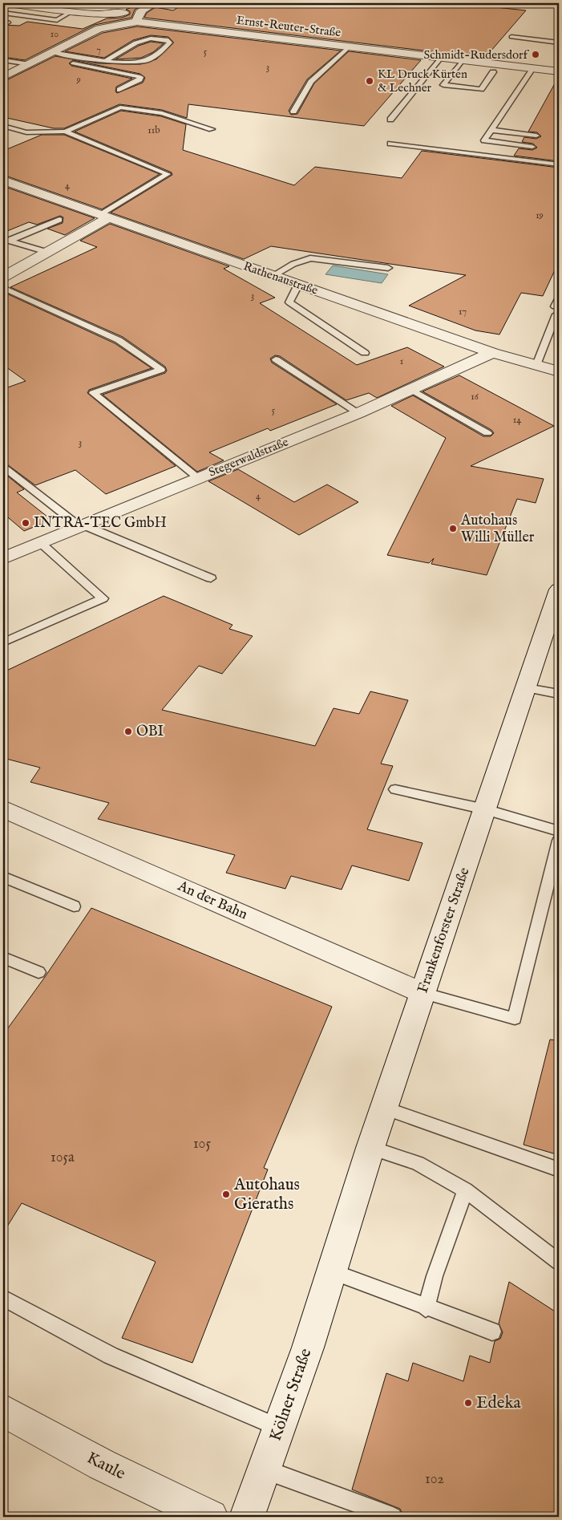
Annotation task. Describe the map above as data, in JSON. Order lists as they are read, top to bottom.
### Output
{
  "streets": {
    "street": [
      "Ernst-Reuter-Straße",
      "Rathenaustraße",
      "Stegerwaldstraße",
      "An der Bahn",
      "Frankenforster Straße",
      "Kölner Straße",
      "Kaule"
    ]
  },
  "crossings": [
    ["Rathenaustraße", "Stegerwaldstraße"],
    ["An der Bahn", "Frankenforster Straße"],
    ["Frankenforster Straße", "Kölner Straße"]
  ],
  "places": [
    "Schmidt-Rudersdorf",
    "KL Druck Kürten & Lechner",
    "INTRA-TEC GmbH",
    "Autohaus Willi Müller",
    "OBI",
    "Autohaus Gieraths",
    "Edeka"
  ],
  "house_numbers": [
    "10",
    "7",
    "5",
    "3",
    "9",
    "11b",
    "4",
    "19",
    "3",
    "17",
    "1",
    "16",
    "5",
    "14",
    "3",
    "4",
    "105",
    "105a",
    "102"
  ]
}
